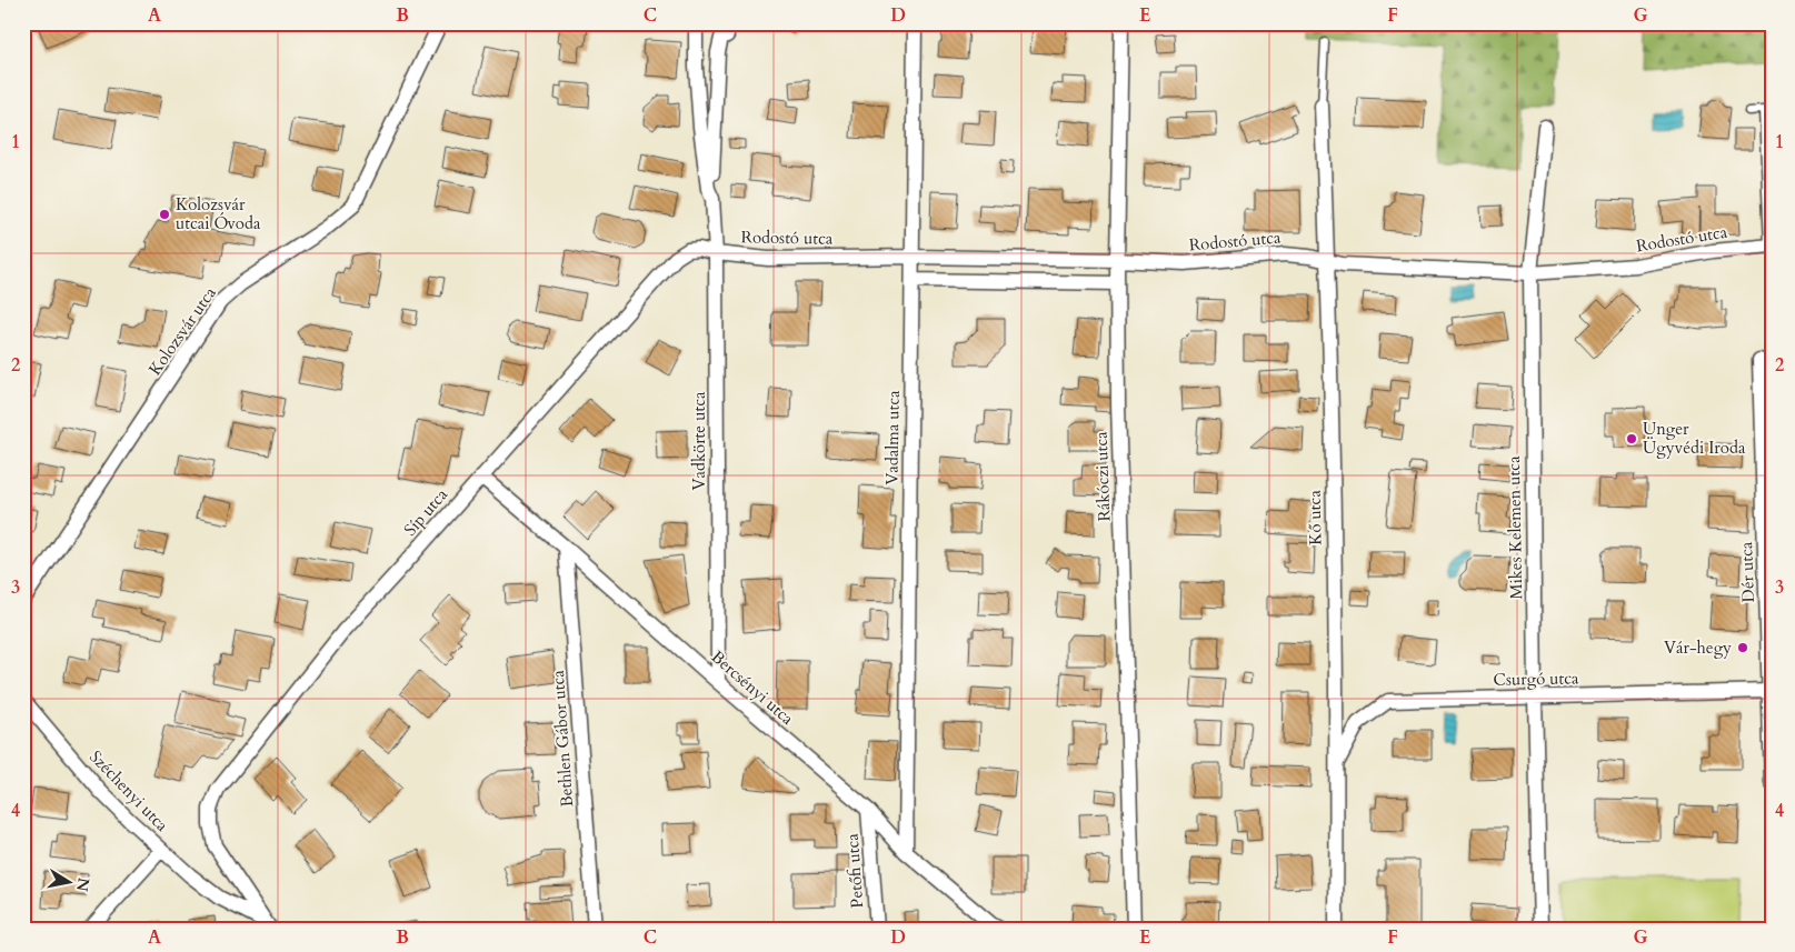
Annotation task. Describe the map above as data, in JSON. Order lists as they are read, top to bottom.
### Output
{
  "streets": {
    "street": [
      "Rodostó utca",
      "Kolozsvár utca",
      "Vadalma utca",
      "Vadkörte utca",
      "Rákóczi utca",
      "Síp utca",
      "Kő utca",
      "Mikes Kelemen utca",
      "Dér utca",
      "Csurgó utca",
      "Bercsényi utca",
      "Bethlen Gábor utca",
      "Széchenyi utca",
      "Petőfi utca"
    ]
  },
  "crossings": [
    ["Rodostó utca", "Vadalma utca"],
    ["Rodostó utca", "Vadkörte utca"],
    ["Rodostó utca", "Rákóczi utca"],
    ["Rodostó utca", "Síp utca"],
    ["Rodostó utca", "Kő utca"],
    ["Rodostó utca", "Mikes Kelemen utca"],
    ["Vadalma utca", "Bercsényi utca"],
    ["Vadkörte utca", "Bercsényi utca"],
    ["Síp utca", "Bercsényi utca"],
    ["Síp utca", "Széchenyi utca"],
    ["Kő utca", "Csurgó utca"],
    ["Mikes Kelemen utca", "Csurgó utca"],
    ["Dér utca", "Csurgó utca"],
    ["Bercsényi utca", "Bethlen Gábor utca"],
    ["Bercsényi utca", "Petőfi utca"]
  ],
  "places": ["Kolozsvár utcai Óvoda", "Unger Ügyvédi Iroda", "Vár-hegy"],
  "north": "right",
  "grid": {
    "columns": [
      "A",
      "B",
      "C",
      "D",
      "E",
      "F",
      "G"
    ],
    "rows": [
      "1",
      "2",
      "3",
      "4"
    ]
  }
}
